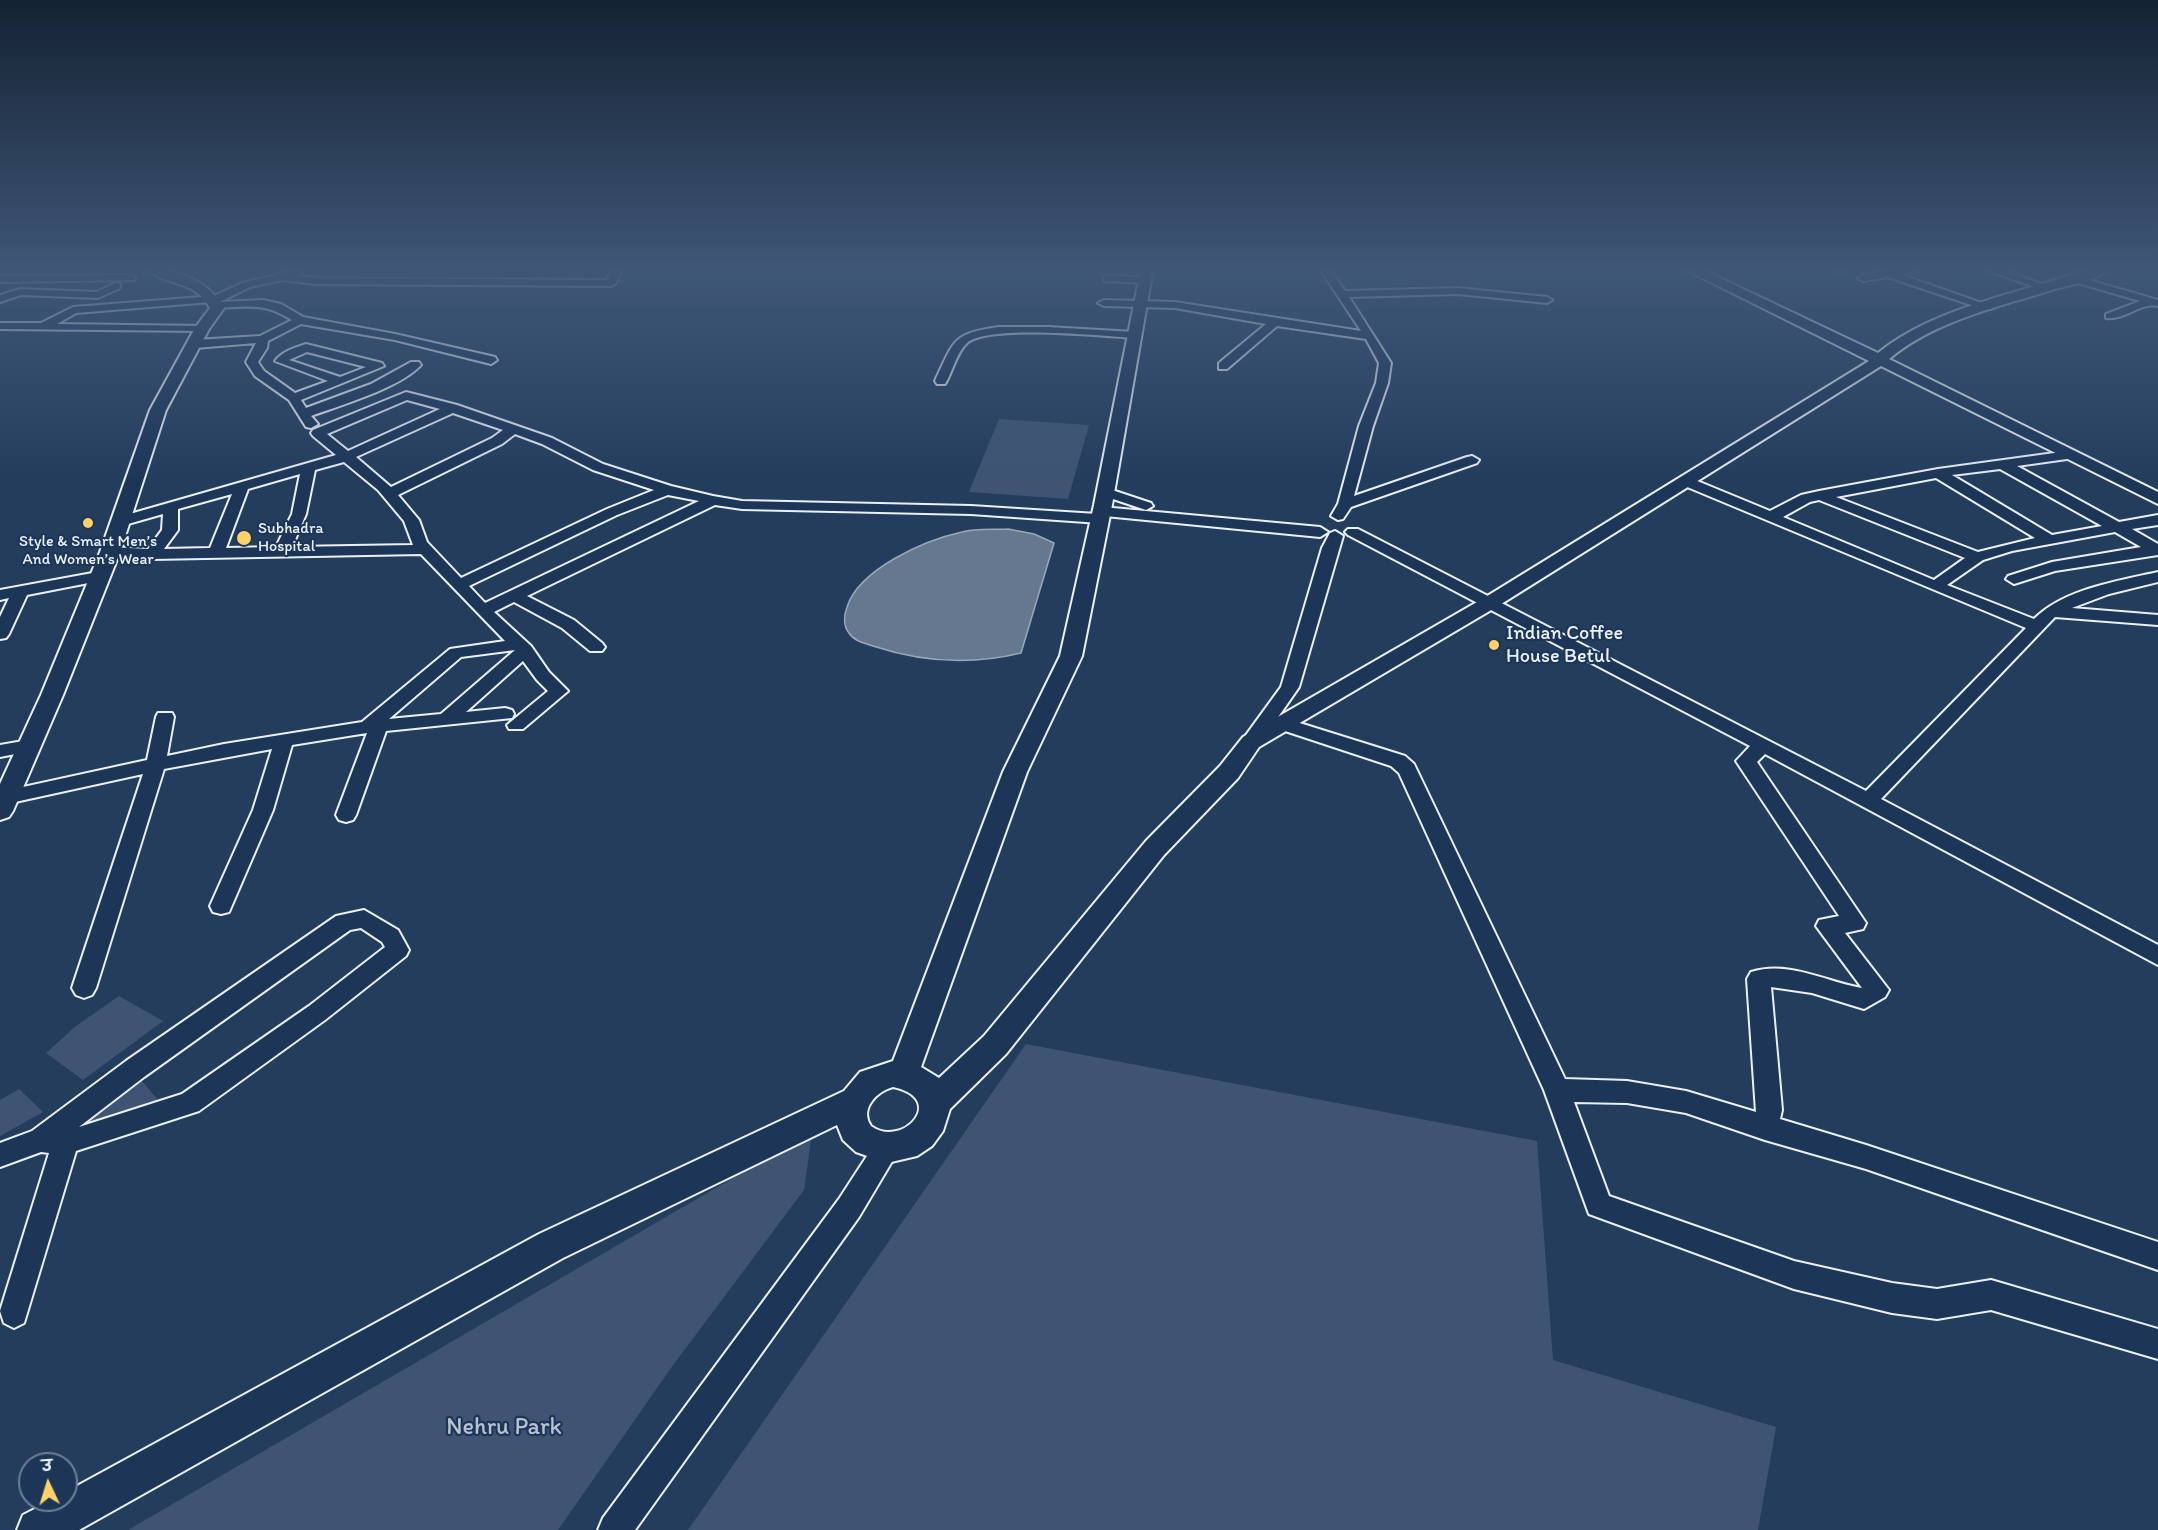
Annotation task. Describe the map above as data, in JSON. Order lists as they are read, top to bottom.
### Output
{
  "parks": ["Nehru Park"],
  "places": ["Style & Smart Men’s And Women’s Wear", "Subhadra Hospital", "Indian Coffee House Betul"],
  "north": "top"
}
